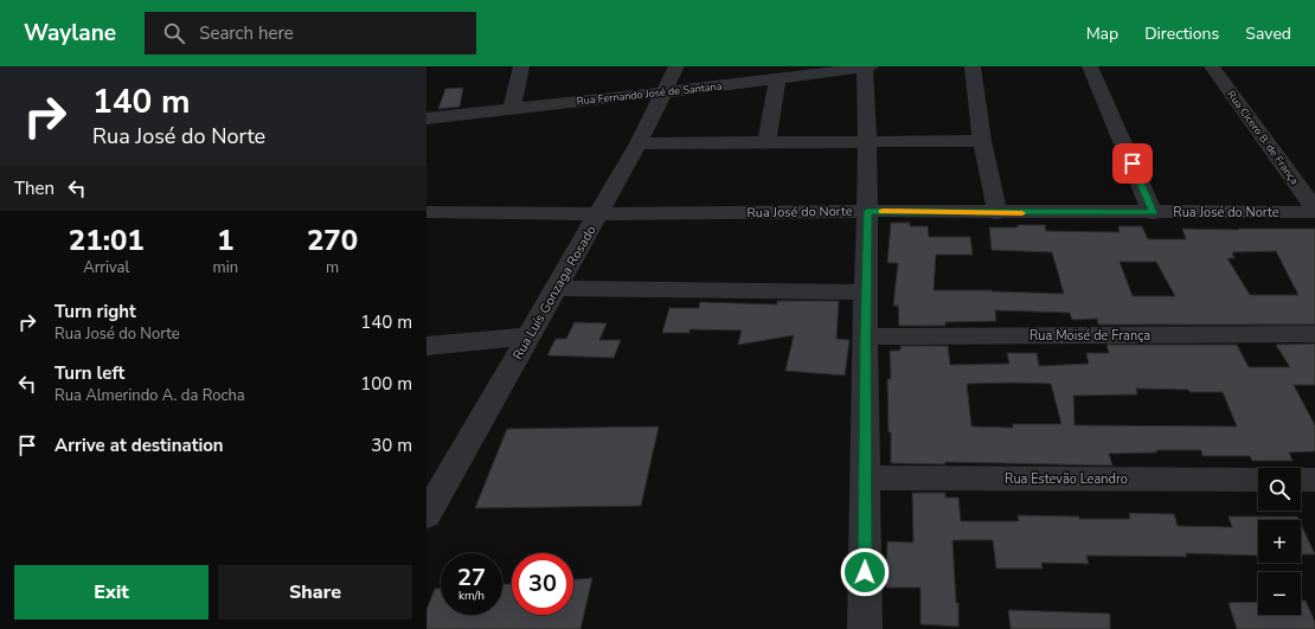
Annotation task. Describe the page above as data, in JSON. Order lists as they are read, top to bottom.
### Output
{
  "streets": {
    "street": [
      "Rua Fernando José de Santana",
      "Rua Cícero B. de França",
      "Rua José do Norte",
      "Rua Luís Gonzaga Rosado",
      "Rua Moisé de França",
      "Rua Estevão Leandro"
    ]
  },
  "crossings": [
    ["Rua Fernando José de Santana", "Rua Luís Gonzaga Rosado"],
    ["Rua Cícero B. de França", "Rua José do Norte"],
    ["Rua José do Norte", "Rua Luís Gonzaga Rosado"]
  ],
  "page": {
    "header": "Waylane",
    "search": "Search here",
    "nav": ["Map", "Directions", "Saved"],
    "turn": ["140 m", "Rua José do Norte"],
    "then": "Then",
    "eta": [
      "21:01",
      "Arrival",
      "1",
      "min",
      "270",
      "m"
    ],
    "list": [
      {
        "name": "Turn right",
        "note": "Rua José do Norte",
        "value": "140 m"
      },
      {
        "name": "Turn left",
        "note": "Rua Almerindo A. da Rocha",
        "value": "100 m"
      },
      {
        "name": "Arrive at destination",
        "value": "30 m"
      }
    ],
    "map_buttons": ["+", "−"],
    "speed": "27 km/h",
    "limit": "30",
    "buttons": ["Exit", "Share"]
  }
}
